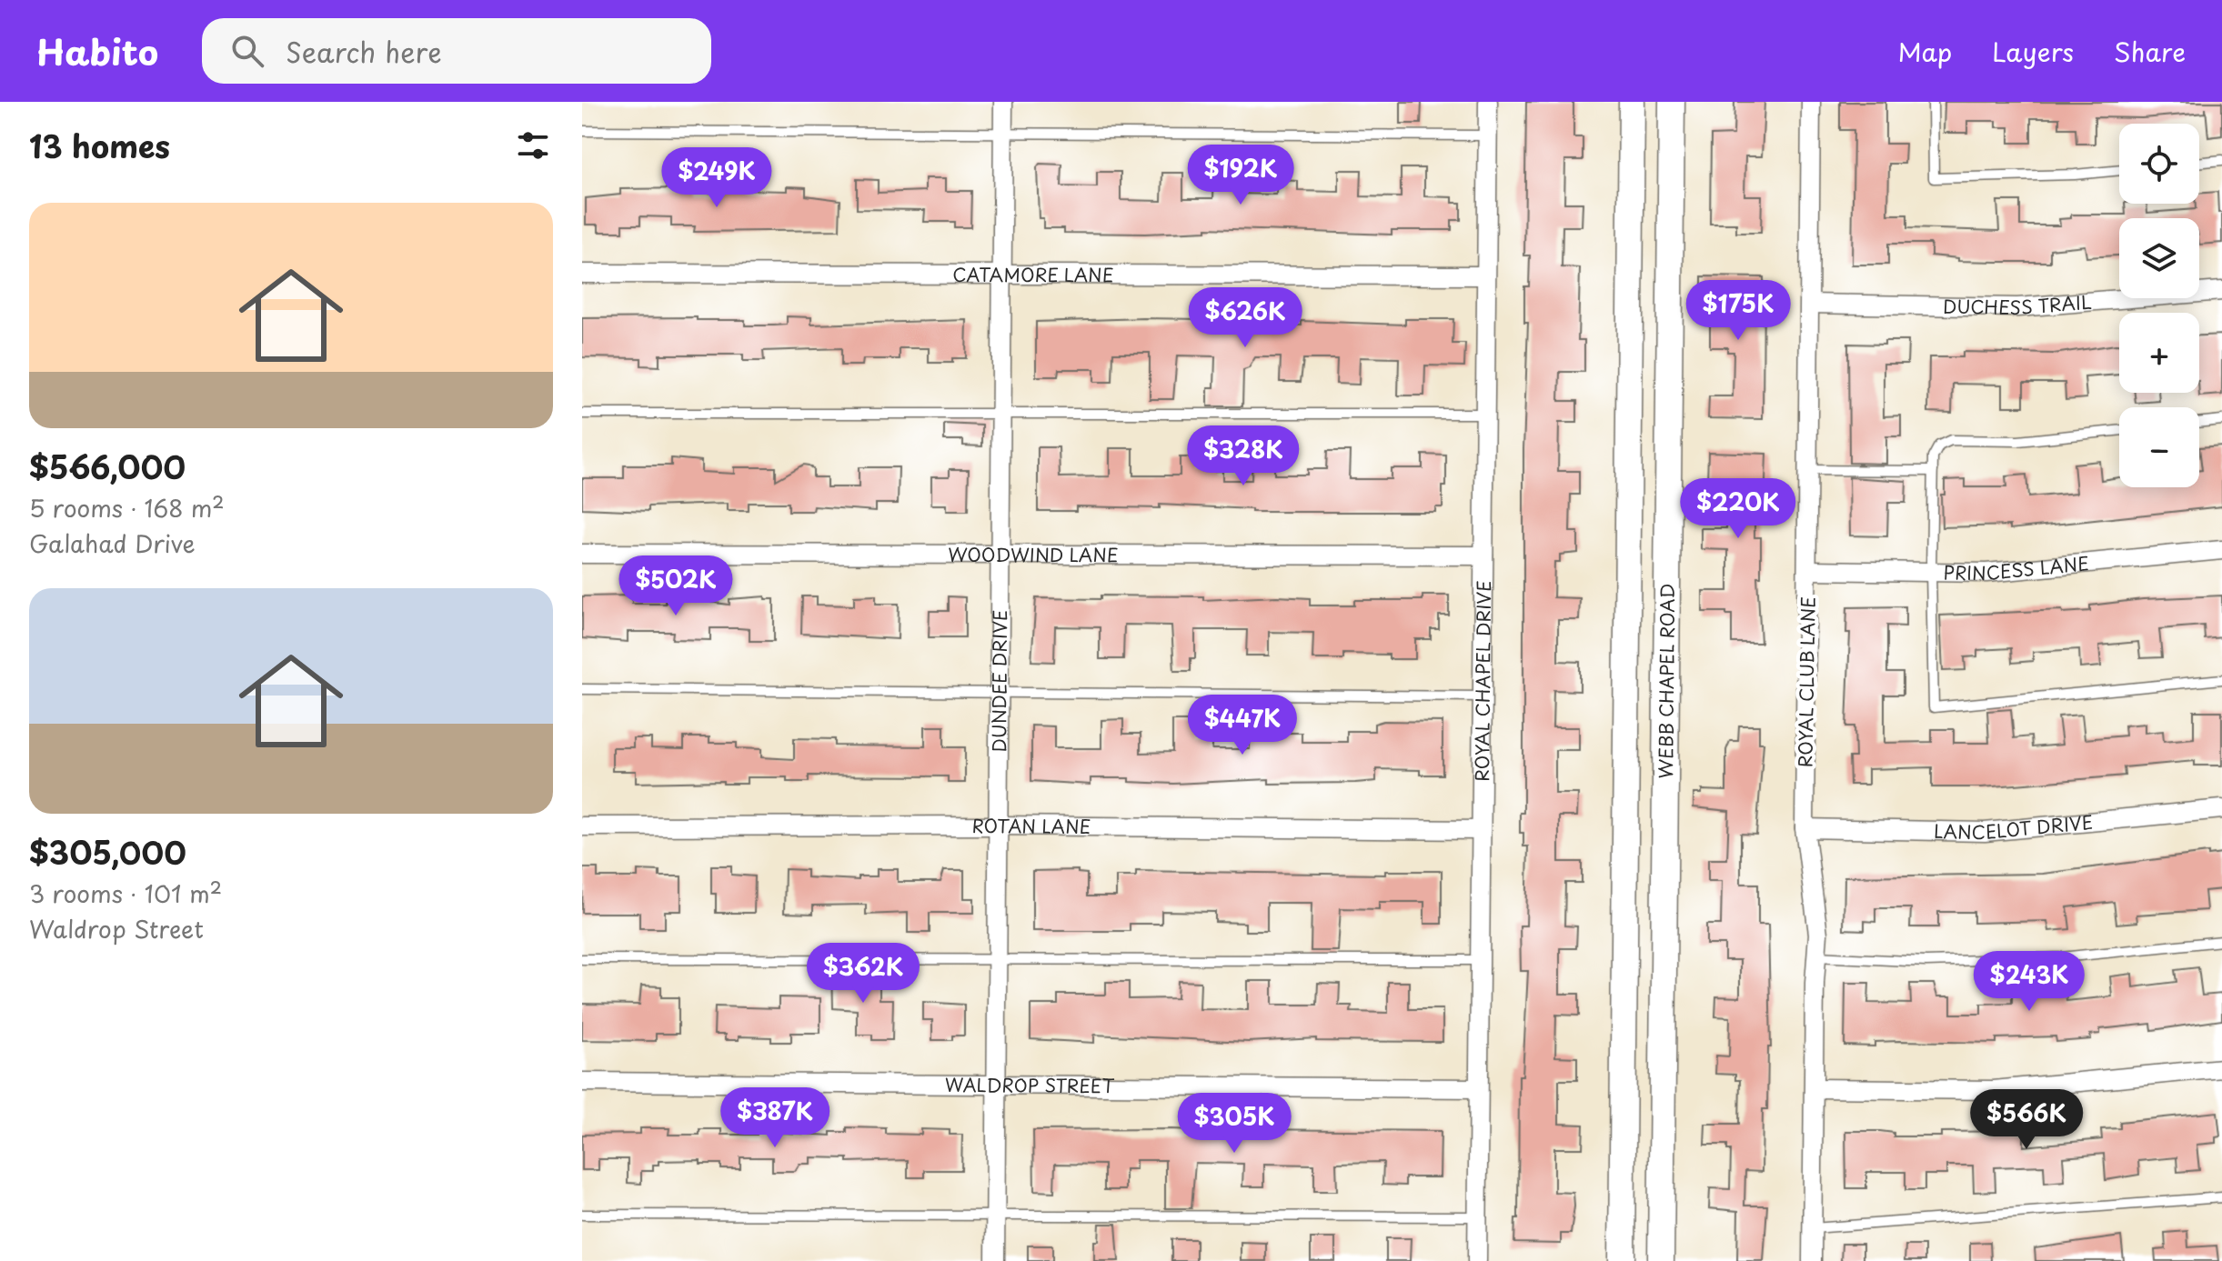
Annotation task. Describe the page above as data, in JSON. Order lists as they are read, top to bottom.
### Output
{
  "streets": {
    "main road": ["WEBB CHAPEL ROAD"],
    "street": [
      "CATAMORE LANE",
      "DUCHESS TRAIL",
      "WOODWIND LANE",
      "PRINCESS LANE",
      "DUNDEE DRIVE",
      "ROYAL CHAPEL DRIVE",
      "ROYAL CLUB LANE",
      "ROTAN LANE",
      "LANCELOT DRIVE",
      "WALDROP STREET"
    ]
  },
  "crossings": [
    ["CATAMORE LANE", "DUNDEE DRIVE"],
    ["CATAMORE LANE", "ROYAL CHAPEL DRIVE"],
    ["DUCHESS TRAIL", "ROYAL CLUB LANE"],
    ["WOODWIND LANE", "DUNDEE DRIVE"],
    ["WOODWIND LANE", "ROYAL CHAPEL DRIVE"],
    ["PRINCESS LANE", "ROYAL CLUB LANE"],
    ["DUNDEE DRIVE", "ROTAN LANE"],
    ["DUNDEE DRIVE", "WALDROP STREET"],
    ["ROYAL CHAPEL DRIVE", "ROTAN LANE"],
    ["ROYAL CHAPEL DRIVE", "WALDROP STREET"],
    ["ROYAL CLUB LANE", "LANCELOT DRIVE"]
  ],
  "page": {
    "header": "Habito",
    "search": "Search here",
    "nav": ["Map", "Layers", "Share"],
    "heading": "13 homes",
    "map_buttons": ["+", "−"],
    "price": [
      "$192K",
      "$249K",
      "$175K",
      "$626K",
      "$328K",
      "$220K",
      "$502K",
      "$447K",
      "$362K",
      "$243K",
      "$387K",
      "$566K",
      "$305K"
    ],
    "list": [
      {
        "name": "$566,000",
        "note": "5 rooms · 168 m² · Galahad Drive"
      },
      {
        "name": "$305,000",
        "note": "3 rooms · 101 m² · Waldrop Street"
      }
    ]
  }
}
